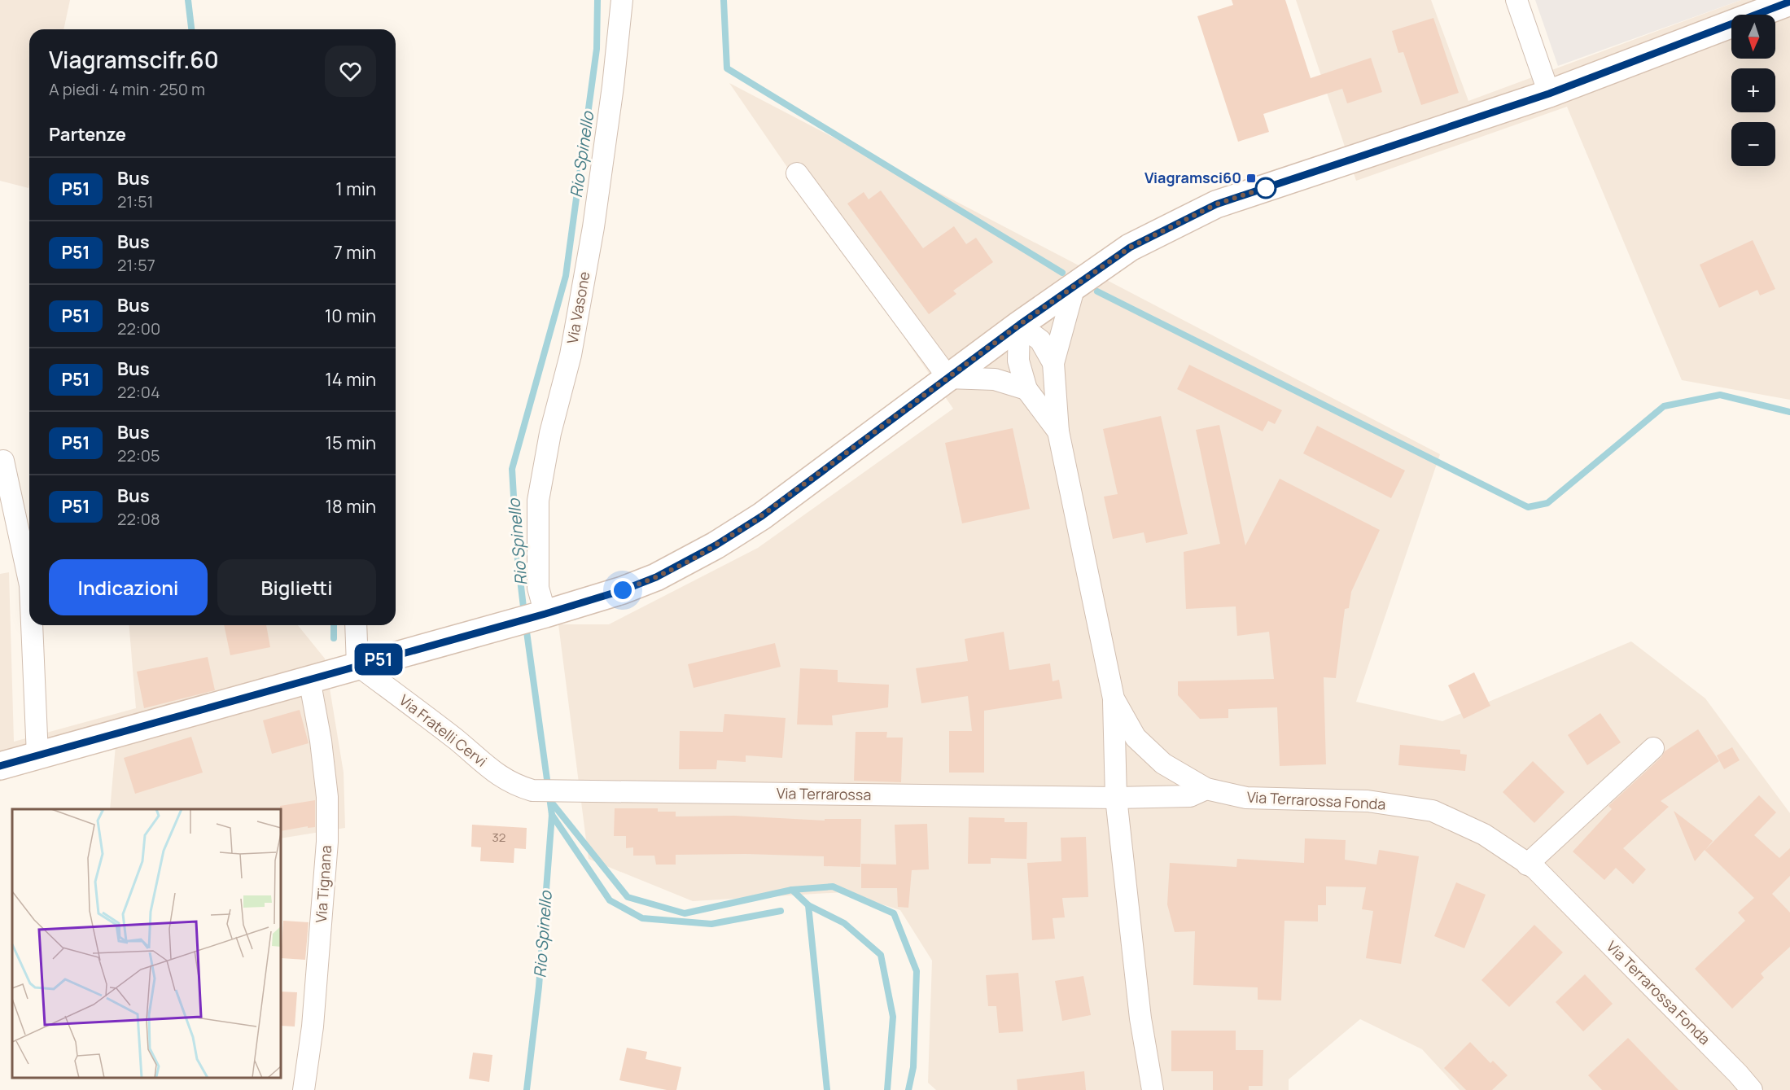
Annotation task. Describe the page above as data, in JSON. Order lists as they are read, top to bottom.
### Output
{
  "streets": {
    "street": [
      "Via Vasone",
      "Via Fratelli Cervi",
      "Via Terrarossa",
      "Via Terrarossa Fonda",
      "Via Tignana"
    ]
  },
  "crossings": [
    ["Via Fratelli Cervi", "Via Terrarossa"],
    ["Via Terrarossa", "Via Terrarossa Fonda"]
  ],
  "water": ["Rio Spinello"],
  "places": {
    "transit": ["Viagramsci60"]
  },
  "lines": ["bus line P51"],
  "house_numbers": ["32"],
  "north": "bottom",
  "page": {
    "on_map": "P51",
    "map_buttons": ["+", "−"],
    "heading": [
      ["Viagramscifr.60", "A piedi · 4 min · 250 m"],
      "Partenze"
    ],
    "list": [
      {
        "mark": "P51",
        "name": "Bus",
        "note": "21:51",
        "value": "1 min"
      },
      {
        "mark": "P51",
        "name": "Bus",
        "note": "21:57",
        "value": "7 min"
      },
      {
        "mark": "P51",
        "name": "Bus",
        "note": "22:00",
        "value": "10 min"
      },
      {
        "mark": "P51",
        "name": "Bus",
        "note": "22:04",
        "value": "14 min"
      },
      {
        "mark": "P51",
        "name": "Bus",
        "note": "22:05",
        "value": "15 min"
      },
      {
        "mark": "P51",
        "name": "Bus",
        "note": "22:08",
        "value": "18 min"
      }
    ],
    "buttons": ["Indicazioni", "Biglietti"]
  }
}
